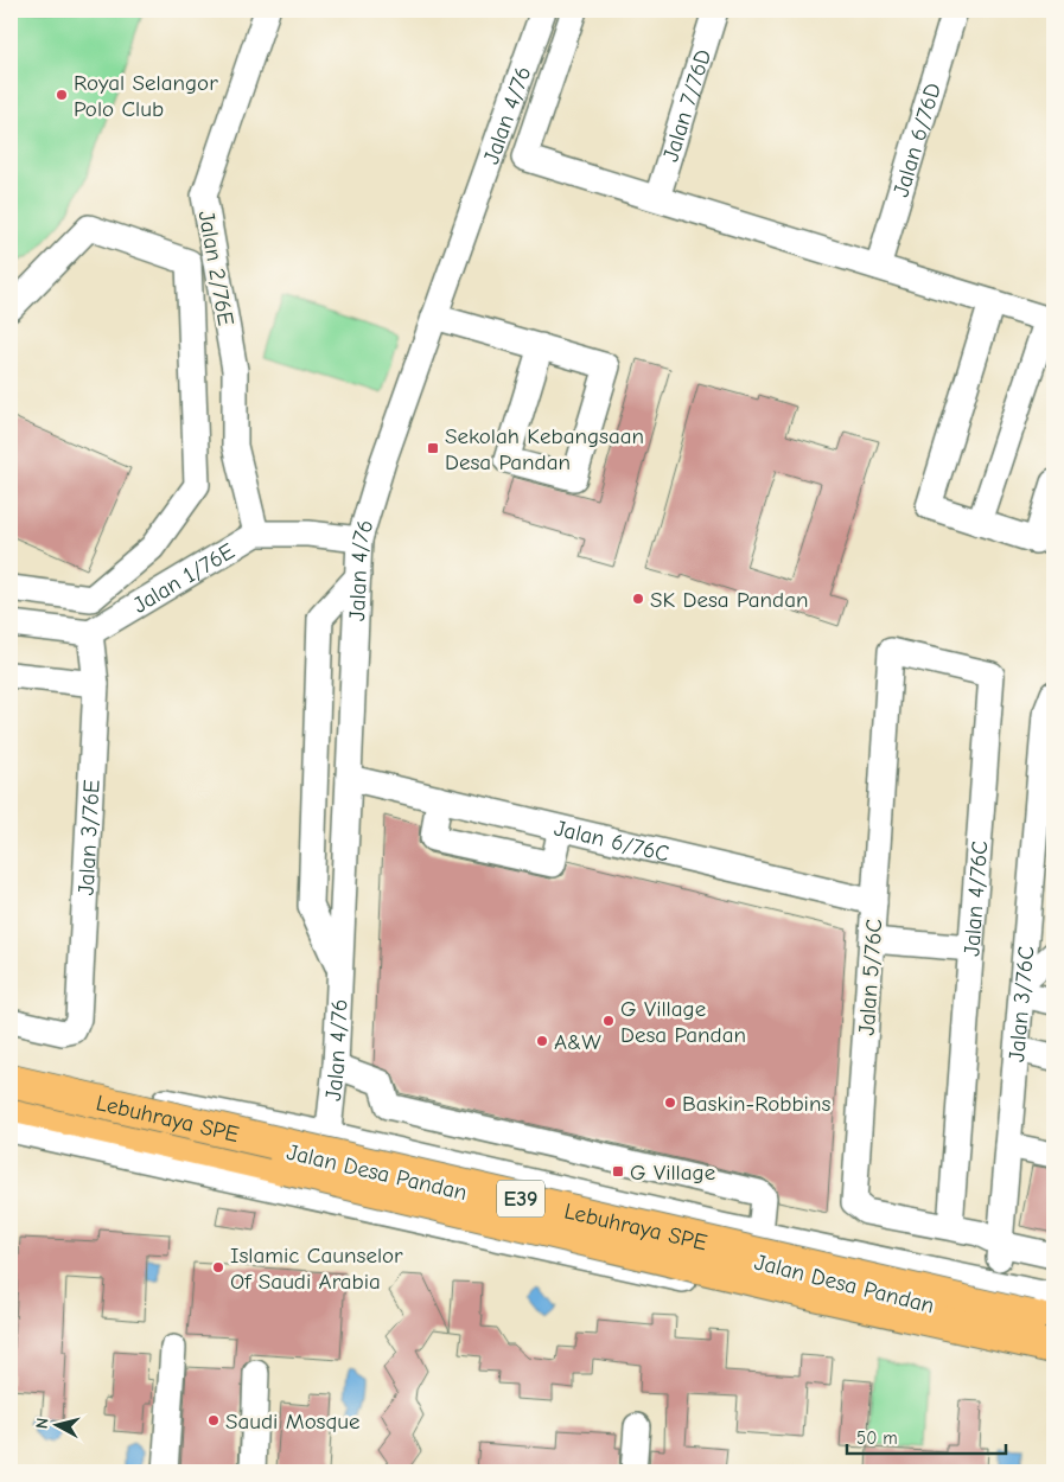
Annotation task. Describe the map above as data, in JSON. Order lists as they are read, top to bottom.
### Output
{
  "streets": {
    "highway": ["Lebuhraya SPE", "E39"],
    "street": [
      "Jalan 7/76D",
      "Jalan 4/76",
      "Jalan 6/76D",
      "Jalan 2/76E",
      "Jalan 1/76E",
      "Jalan 3/76E",
      "Jalan 6/76C",
      "Jalan 4/76C",
      "Jalan 5/76C",
      "Jalan 3/76C",
      "Jalan Desa Pandan"
    ]
  },
  "crossings": [
    ["Jalan 4/76", "Jalan 1/76E"],
    ["Jalan 4/76", "Jalan 6/76C"],
    ["Jalan 4/76", "Jalan Desa Pandan"],
    ["Jalan 2/76E", "Jalan 1/76E"],
    ["Jalan 1/76E", "Jalan 3/76E"],
    ["Jalan 6/76C", "Jalan 5/76C"],
    ["Jalan 4/76C", "Jalan 5/76C"],
    ["Jalan 3/76C", "Jalan Desa Pandan"]
  ],
  "places": {
    "other": [
      "Royal Selangor Polo Club",
      "SK Desa Pandan",
      "G Village Desa Pandan",
      "A&W",
      "Baskin-Robbins",
      "Islamic Caunselor Of Saudi Arabia",
      "Saudi Mosque"
    ],
    "transit": ["Sekolah Kebangsaan Desa Pandan", "G Village"]
  },
  "scale_bar": "50 m",
  "north": "left"
}
